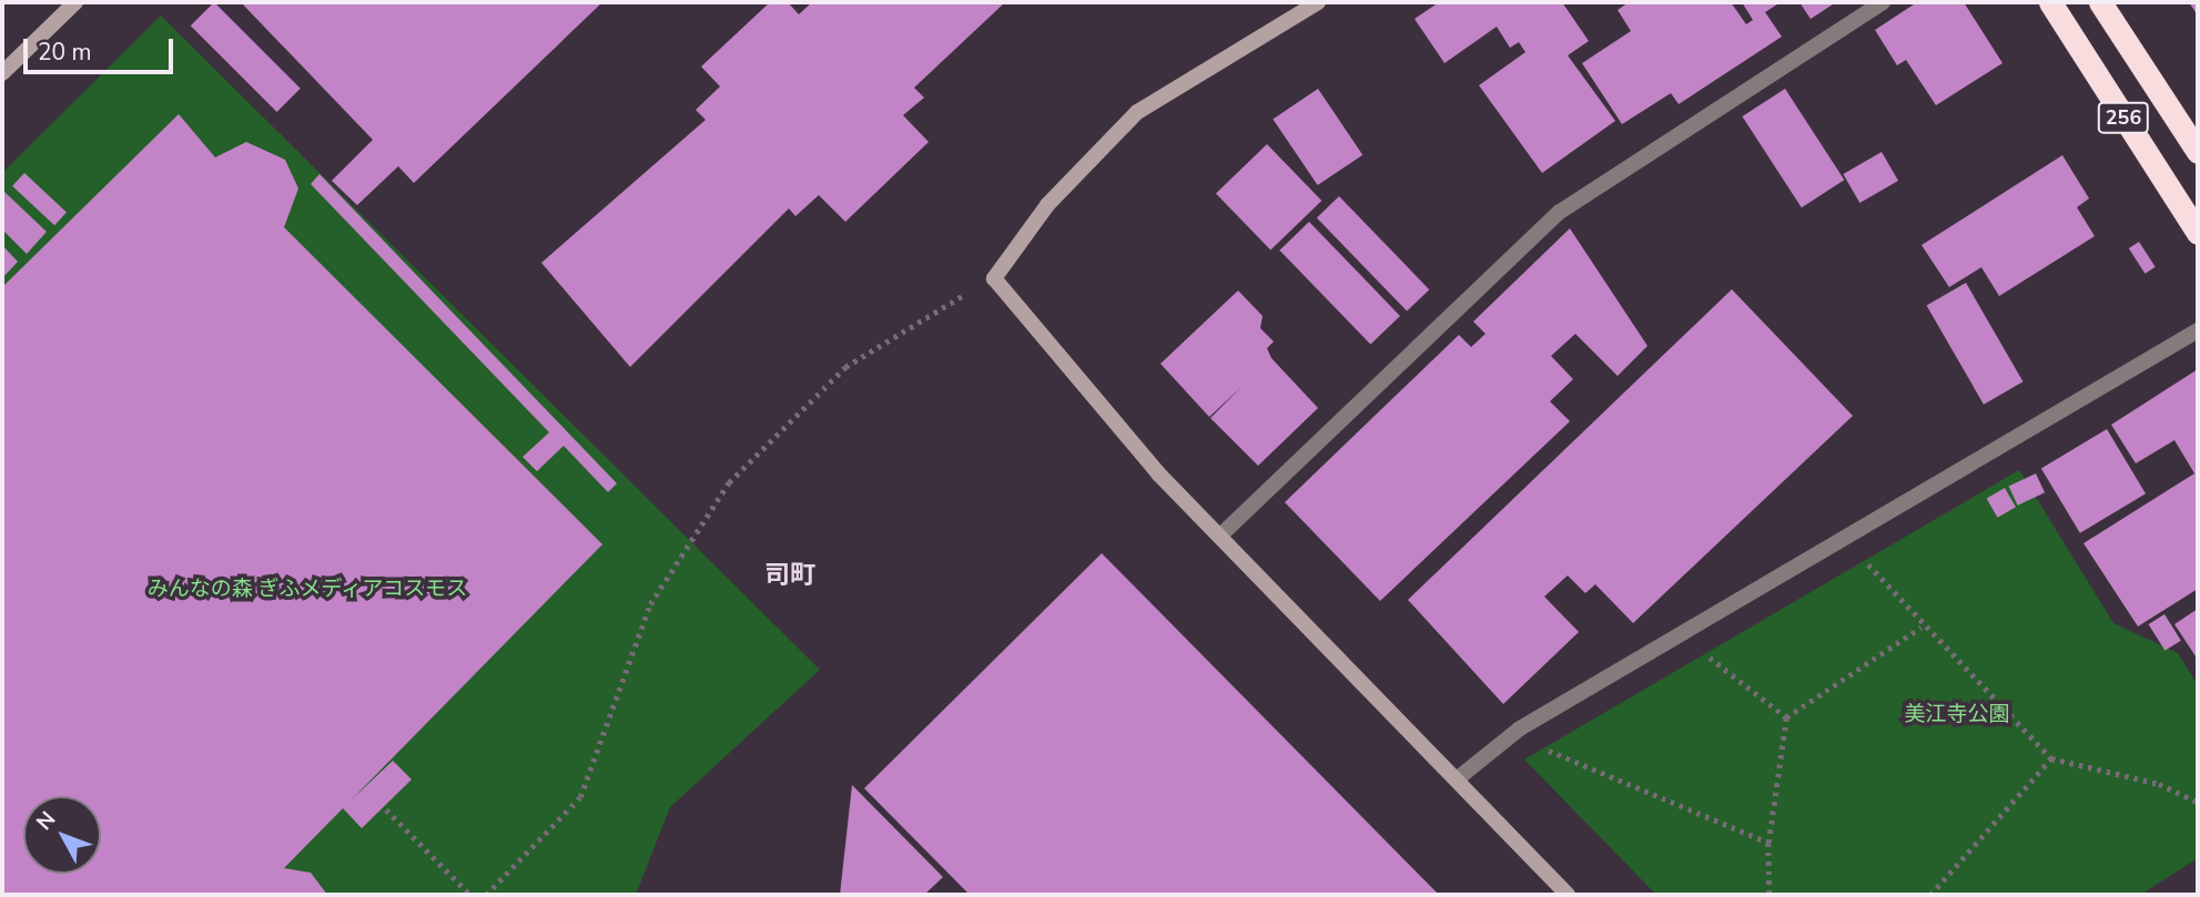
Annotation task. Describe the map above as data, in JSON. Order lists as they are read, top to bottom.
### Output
{
  "streets": {
    "highway": ["256"]
  },
  "districts": ["司町"],
  "parks": ["みんなの森 ぎふメディアコスモス", "美江寺公園"],
  "scale_bar": "20 m",
  "north": "top left"
}
